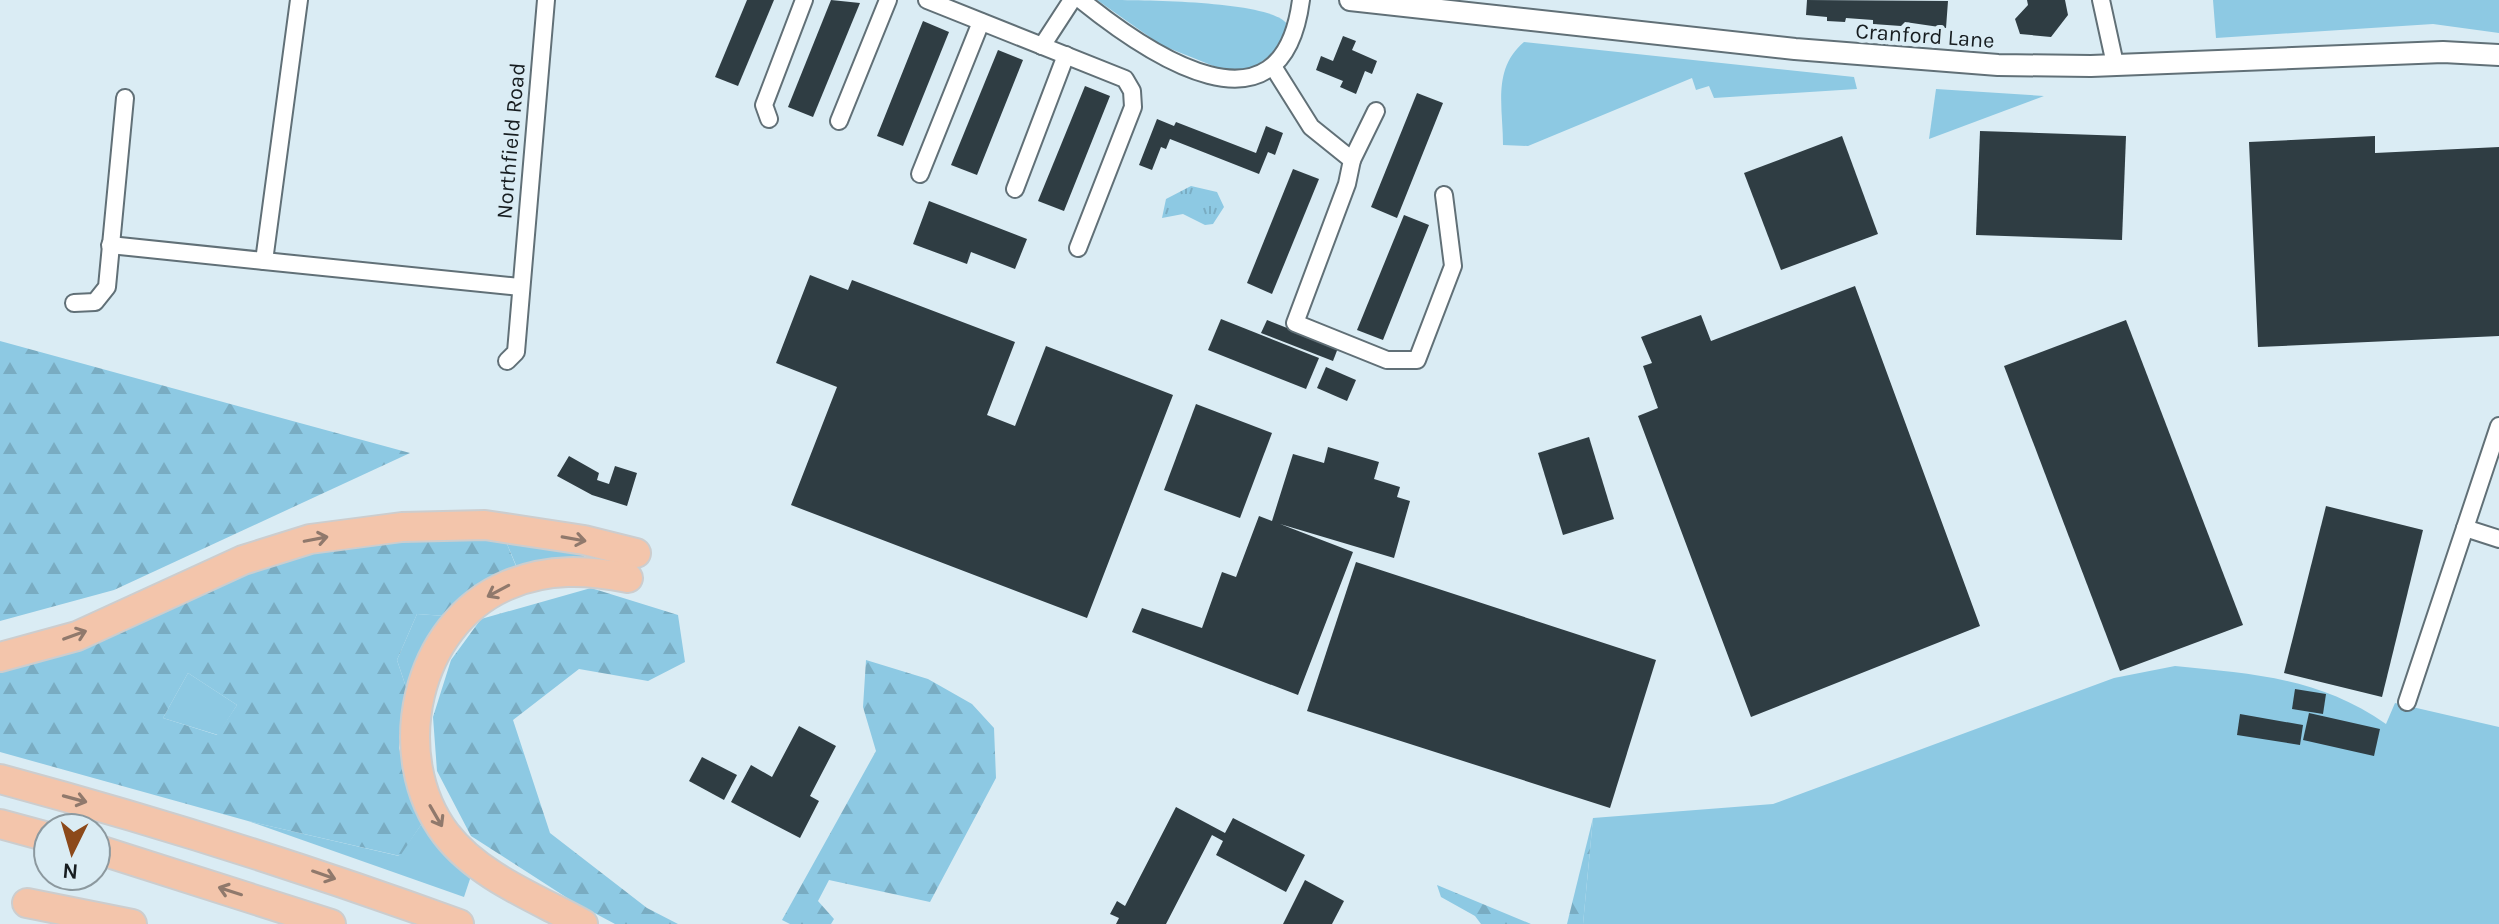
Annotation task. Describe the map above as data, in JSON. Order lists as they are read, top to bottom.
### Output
{
  "streets": {
    "street": ["Cranford Lane", "Northfield Road"]
  },
  "north": "bottom"
}
